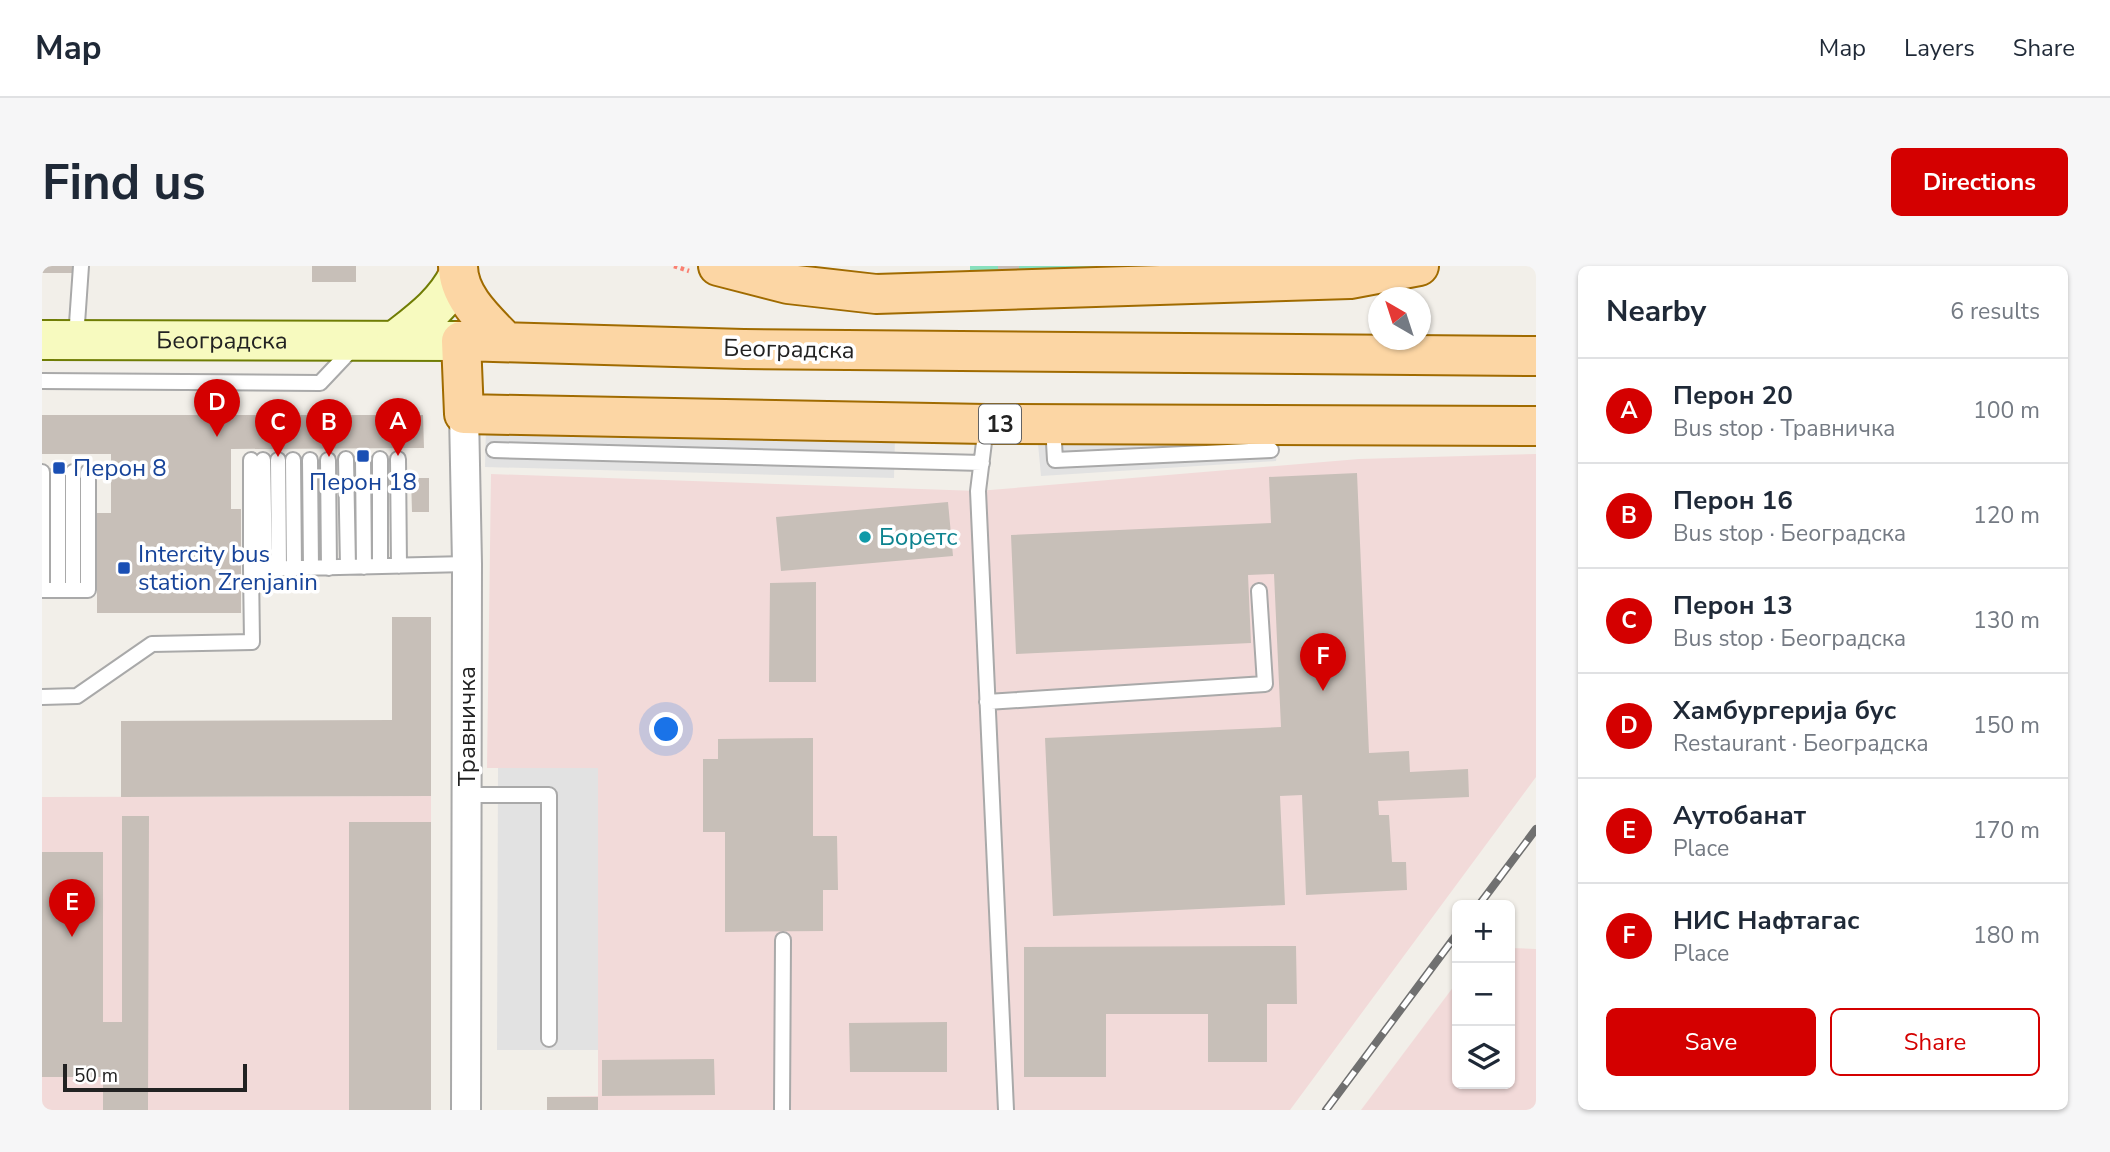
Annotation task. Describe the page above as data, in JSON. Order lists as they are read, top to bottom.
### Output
{
  "streets": {
    "main road": ["Београдска", "13", "Травничка"]
  },
  "crossings": [
    ["Београдска", "Травничка"],
    ["13", "Травничка"]
  ],
  "places": {
    "transit": ["Перон 18", "Перон 8", "Intercity bus station Zrenjanin"],
    "other": ["Боретс"]
  },
  "scale_bar": "50 m",
  "north": "top left",
  "page": {
    "header": "Map",
    "nav": ["Map", "Layers", "Share"],
    "buttons": [
      "Directions",
      ["Save", "Share"]
    ],
    "title": "Find us",
    "heading": ["Nearby", "6 results"],
    "list": [
      {
        "mark": "A",
        "name": "Перон 20",
        "note": "Bus stop · Травничка",
        "value": "100 m"
      },
      {
        "mark": "B",
        "name": "Перон 16",
        "note": "Bus stop · Београдска",
        "value": "120 m"
      },
      {
        "mark": "C",
        "name": "Перон 13",
        "note": "Bus stop · Београдска",
        "value": "130 m"
      },
      {
        "mark": "D",
        "name": "Хамбургерија бус",
        "note": "Restaurant · Београдска",
        "value": "150 m"
      },
      {
        "mark": "E",
        "name": "Аутобанат",
        "note": "Place",
        "value": "170 m"
      },
      {
        "mark": "F",
        "name": "НИС Нафтагас",
        "note": "Place",
        "value": "180 m"
      }
    ],
    "pins": [
      "D",
      "A",
      "B",
      "C",
      "F",
      "E"
    ],
    "map_buttons": ["+", "−"],
    "scale": "50 m"
  }
}
